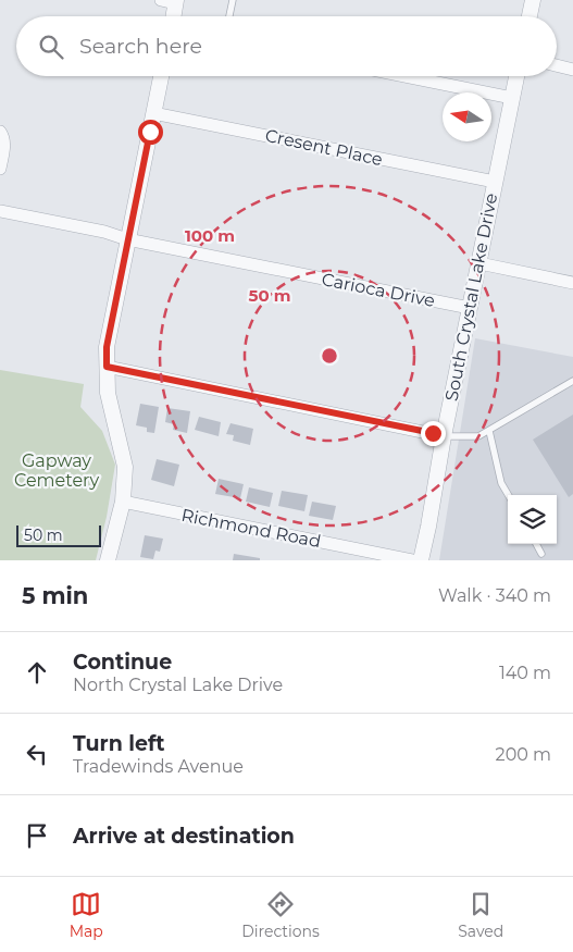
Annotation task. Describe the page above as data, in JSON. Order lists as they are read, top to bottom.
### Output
{
  "streets": {
    "street": [
      "Cresent Place",
      "Carioca Drive",
      "South Crystal Lake Drive",
      "Richmond Road"
    ]
  },
  "crossings": [
    ["Cresent Place", "South Crystal Lake Drive"],
    ["Carioca Drive", "South Crystal Lake Drive"]
  ],
  "parks": ["Gapway Cemetery"],
  "scale_bar": "50 m",
  "north": "left",
  "page": {
    "search": "Search here",
    "scale": "50 m",
    "heading": ["5 min", "Walk · 340 m"],
    "list": [
      ["Continue", "North Crystal Lake Drive", "140 m"],
      ["Turn left", "Tradewinds Avenue", "200 m"],
      "Arrive at destination"
    ],
    "nav": ["Map", "Directions", "Saved"]
  },
  "rings": ["100 m", "50 m"]
}
